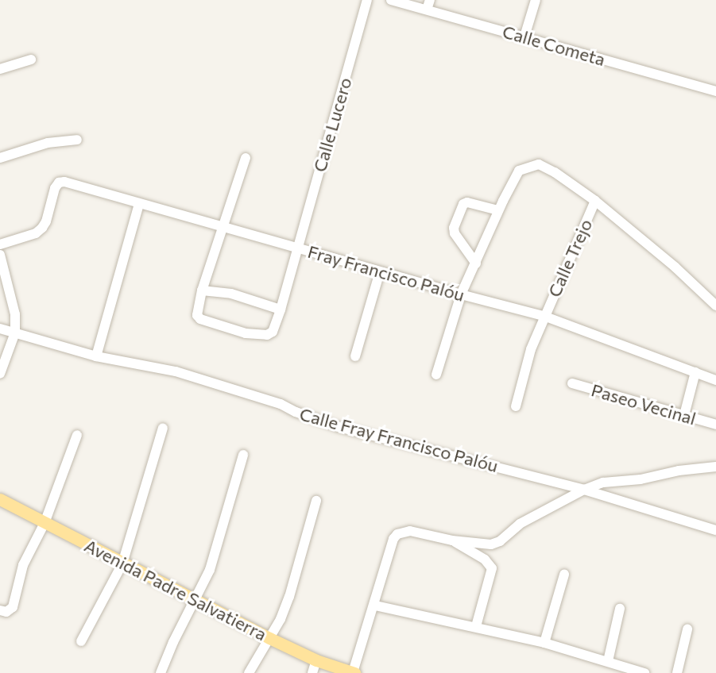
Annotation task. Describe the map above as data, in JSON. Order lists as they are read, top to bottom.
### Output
{
  "streets": {
    "main road": ["Avenida Padre Salvatierra"],
    "street": [
      "Calle Cometa",
      "Calle Lucero",
      "Calle Trejo",
      "Fray Francisco Palóu",
      "Paseo Vecinal",
      "Calle Fray Francisco Palóu"
    ]
  },
  "crossings": [
    ["Calle Lucero", "Fray Francisco Palóu"],
    ["Calle Trejo", "Fray Francisco Palóu"]
  ]
}
